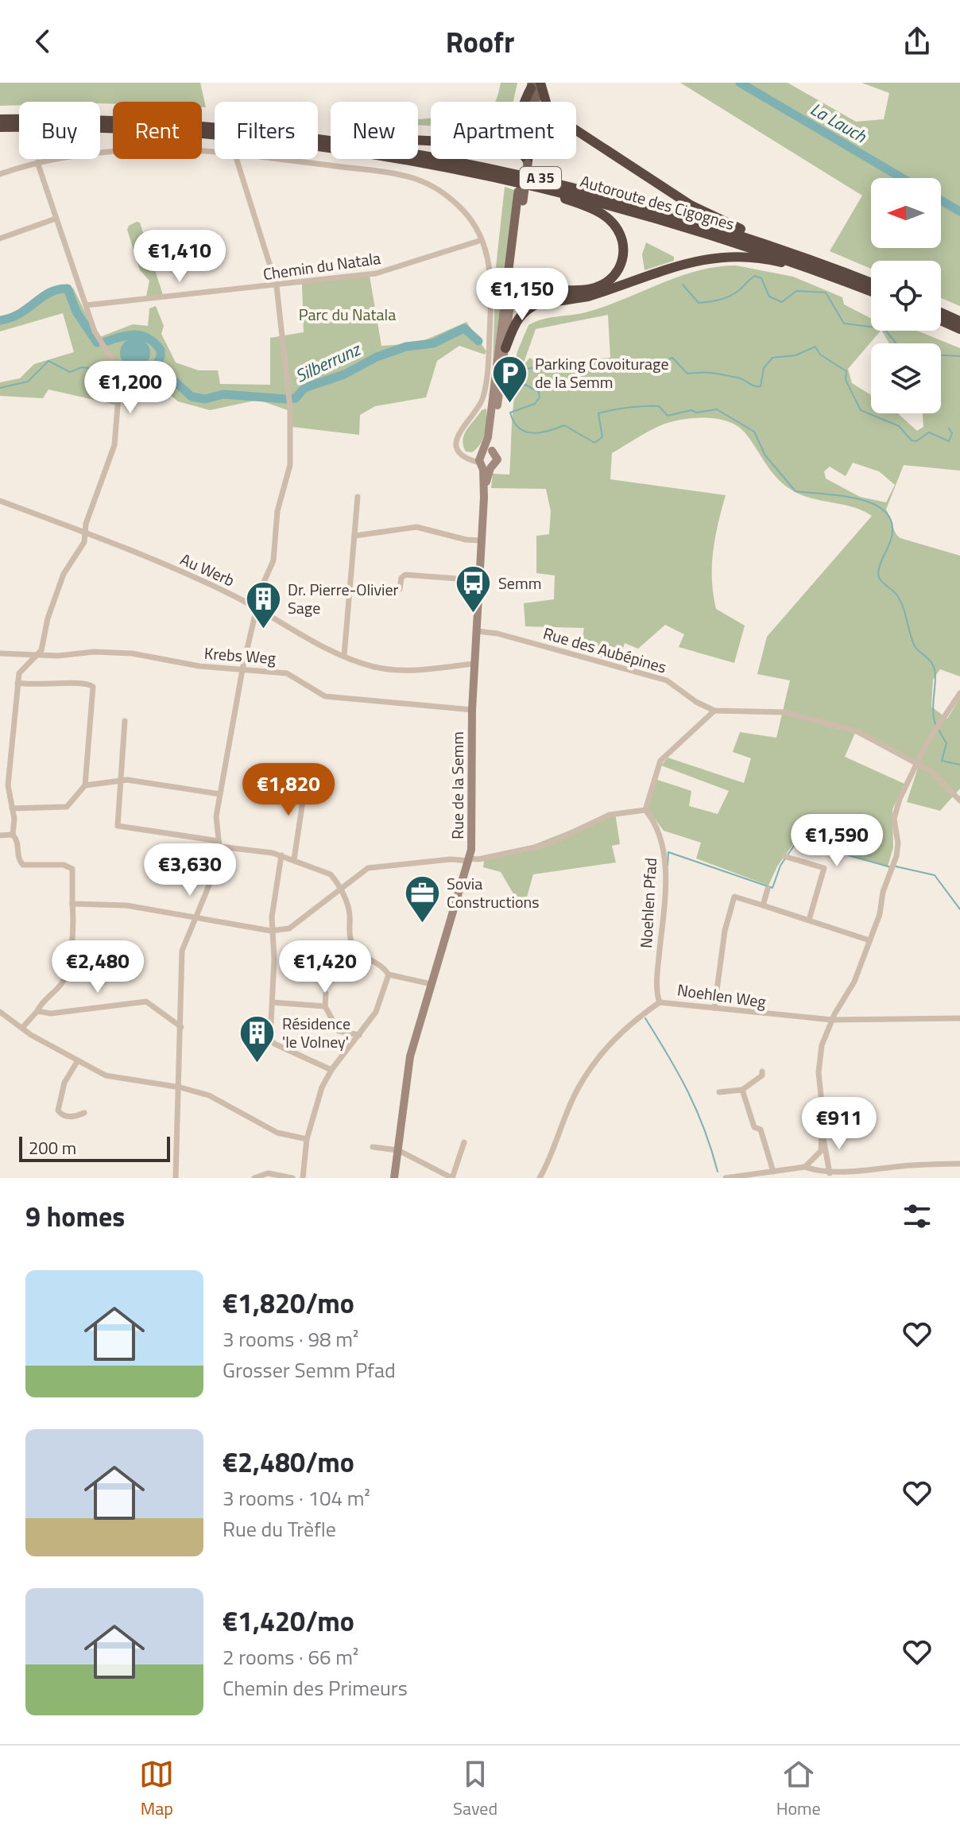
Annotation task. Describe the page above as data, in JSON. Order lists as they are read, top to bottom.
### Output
{
  "streets": {
    "highway": ["A 35", "Autoroute des Cigognes"],
    "main road": ["Rue de la Semm"],
    "street": [
      "Chemin du Natala",
      "Au Werb",
      "Rue des Aubépines",
      "Krebs Weg",
      "Noehlen Pfad",
      "Noehlen Weg"
    ]
  },
  "crossings": [
    ["Au Werb", "Rue de la Semm"],
    ["Rue des Aubépines", "Rue de la Semm"],
    ["Krebs Weg", "Rue de la Semm"],
    ["Noehlen Pfad", "Noehlen Weg"]
  ],
  "water": ["La Lauch", "Silberrunz"],
  "parks": ["Parc du Natala"],
  "places": {
    "parking": ["Parking Covoiturage de la Semm"],
    "bus stop": ["Semm"],
    "building": ["Dr. Pierre-Olivier Sage", "Résidence 'le Volney'"],
    "office": ["Sovia Constructions"]
  },
  "scale_bar": "200 m",
  "north": "left",
  "page": {
    "header": "Roofr",
    "chip": [
      "Buy",
      "Rent",
      "Filters",
      "New",
      "Apartment"
    ],
    "price": [
      "€1,410",
      "€1,150",
      "€1,200",
      "€1,820",
      "€1,590",
      "€3,630",
      "€2,480",
      "€1,420",
      "€911"
    ],
    "scale": "200 m",
    "heading": "9 homes",
    "list": [
      {
        "name": "€1,820/mo",
        "note": "3 rooms · 98 m² · Grosser Semm Pfad"
      },
      {
        "name": "€2,480/mo",
        "note": "3 rooms · 104 m² · Rue du Trèfle"
      },
      {
        "name": "€1,420/mo",
        "note": "2 rooms · 66 m² · Chemin des Primeurs"
      }
    ],
    "tabs": ["Map", "Saved", "Home"]
  }
}
